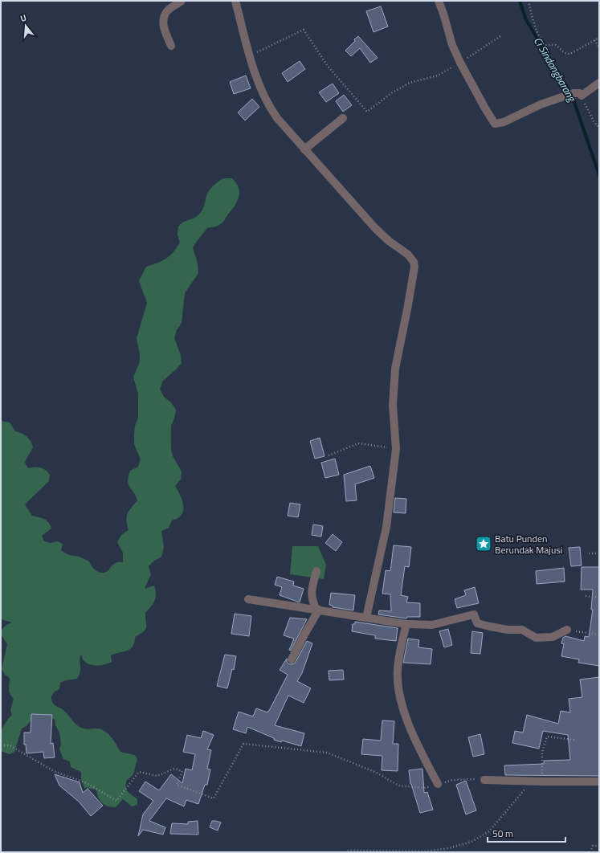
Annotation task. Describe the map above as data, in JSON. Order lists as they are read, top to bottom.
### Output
{
  "water": ["Ci Sindangbarang"],
  "places": {
    "place": ["Batu Punden Berundak Majusi"]
  },
  "scale_bar": "50 m",
  "north": "top"
}
